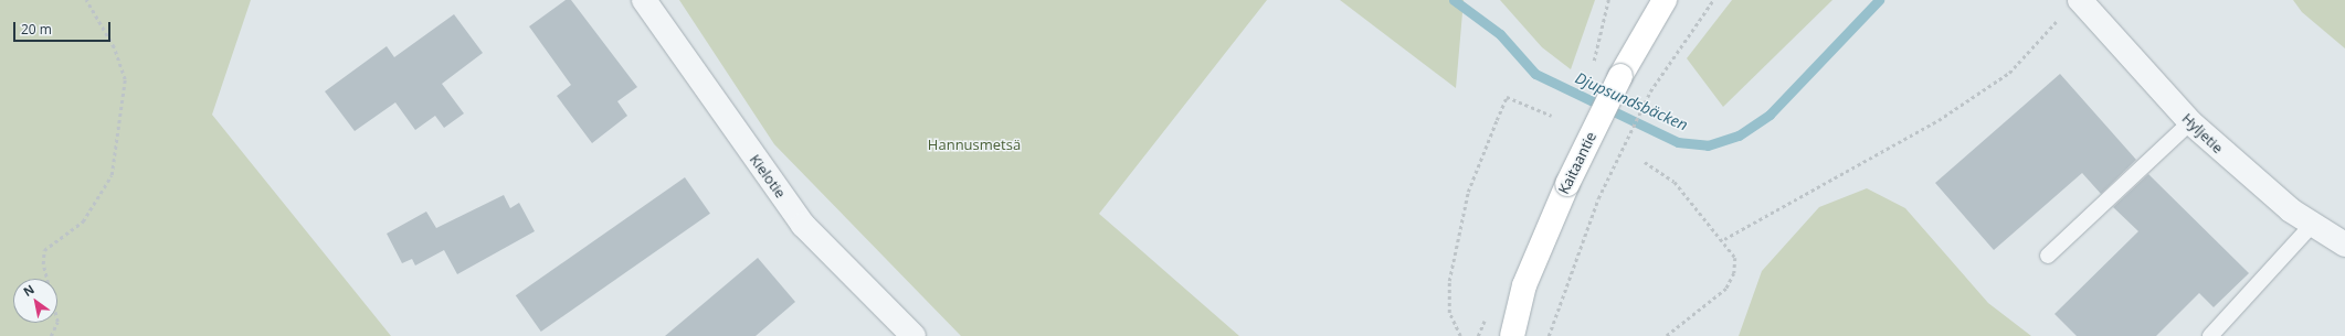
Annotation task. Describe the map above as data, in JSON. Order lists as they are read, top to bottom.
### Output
{
  "streets": {
    "main road": ["Kaitaantie"],
    "street": ["Hyljetie", "Kielotie"]
  },
  "water": ["Djupsundsbäcken"],
  "parks": ["Hannusmetsä"],
  "scale_bar": "20 m",
  "north": "top left"
}
